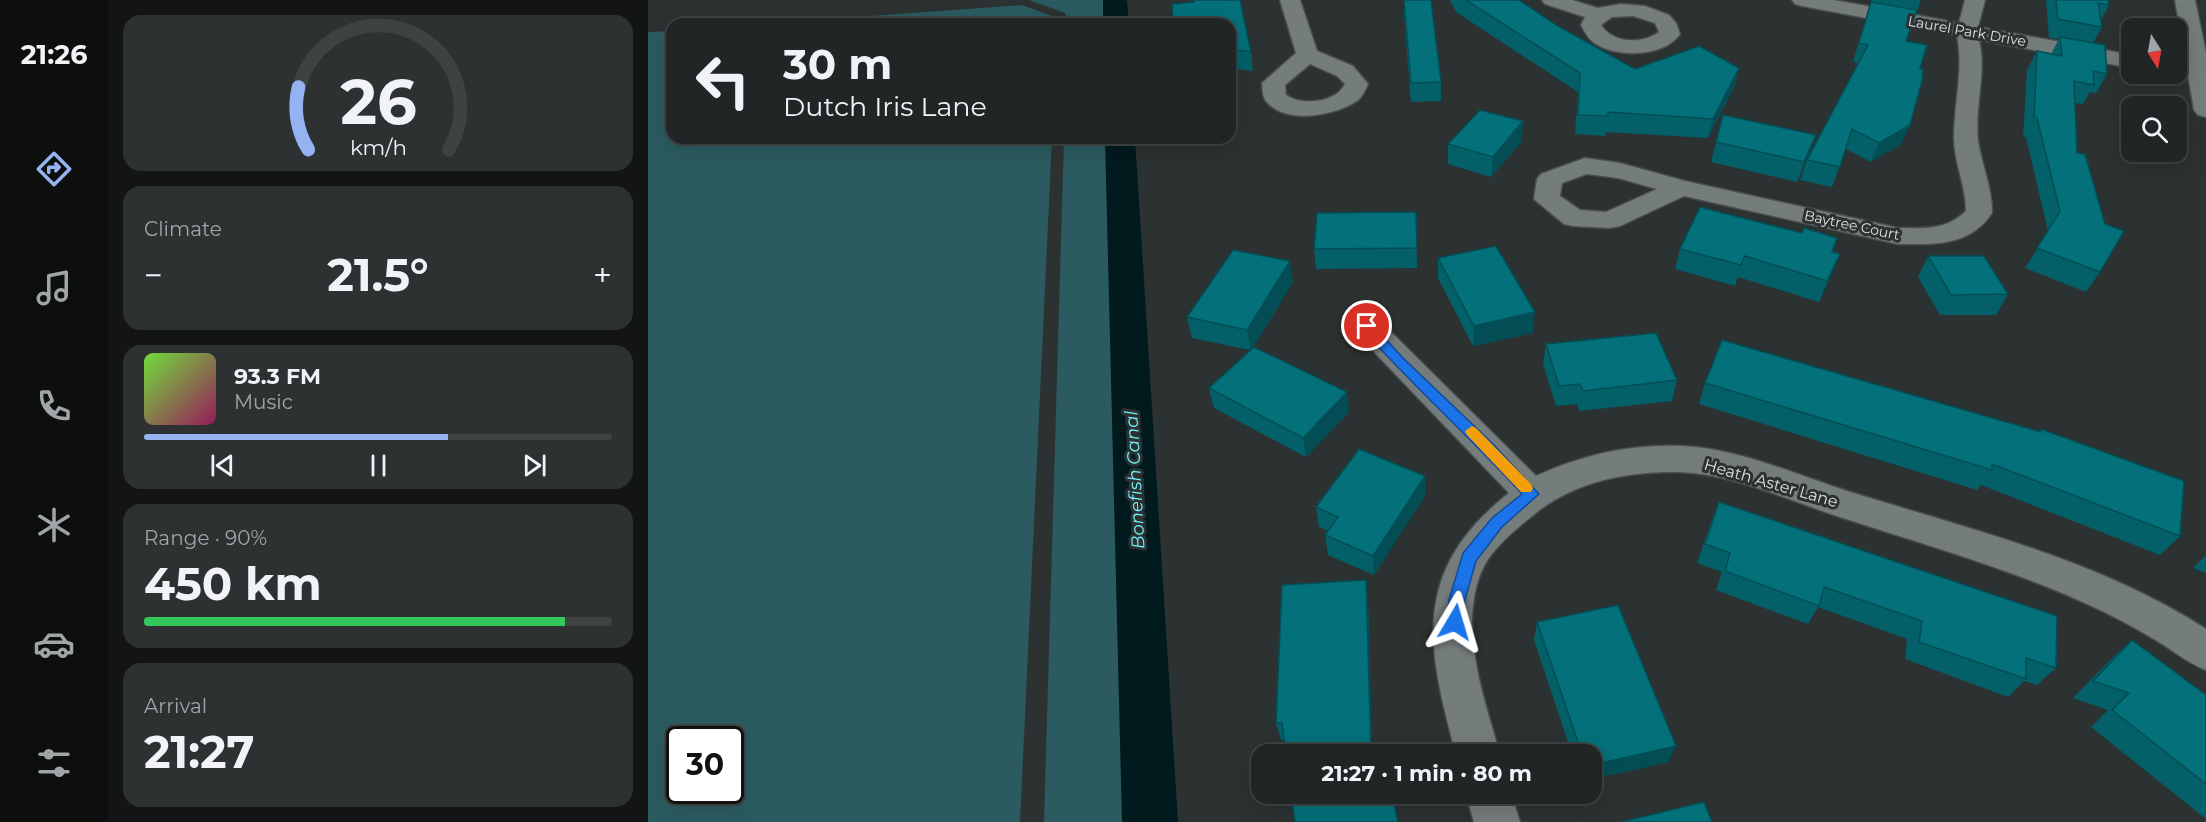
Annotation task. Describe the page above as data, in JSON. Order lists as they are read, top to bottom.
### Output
{
  "streets": {
    "street": ["Laurel Park Drive", "Baytree Court", "Heath Aster Lane"]
  },
  "crossings": [
    ["Laurel Park Drive", "Baytree Court"]
  ],
  "water": ["Bonefish Canal"],
  "north": "bottom",
  "page": {
    "tabs": "21:26",
    "turn": ["30 m", "Dutch Iris Lane"],
    "tile": [
      "Climate",
      ["Range · 90%", "450 km"],
      ["Arrival", "21:27"]
    ],
    "heat": ["−", "21.5°", "+"],
    "song": ["93.3 FM", "Music"],
    "limit": "30",
    "trip": "21:27 · 1 min · 80 m",
    "gauge": ["26", "km/h"]
  }
}
